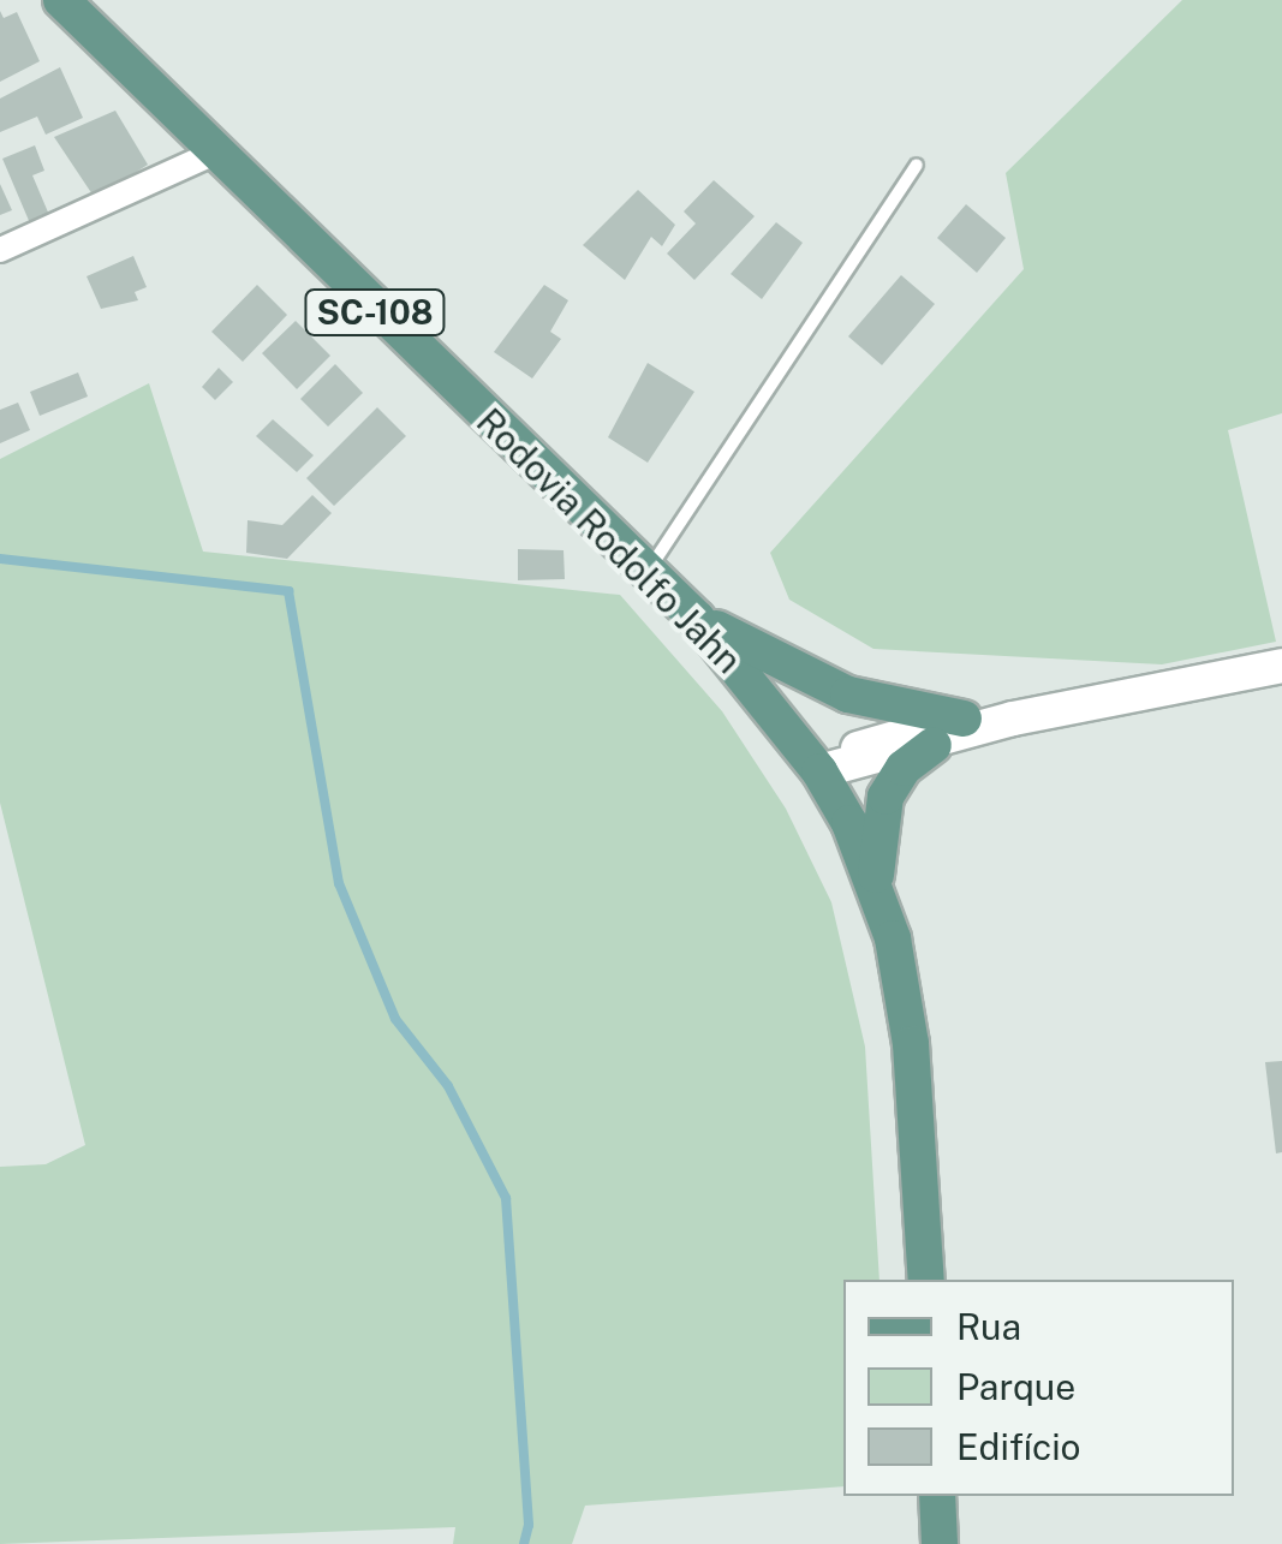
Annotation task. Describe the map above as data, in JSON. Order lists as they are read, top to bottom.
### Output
{
  "streets": {
    "main road": ["SC-108", "Rodovia Rodolfo Jahn"]
  },
  "legend": ["Rua", "Parque", "Edifício"]
}
